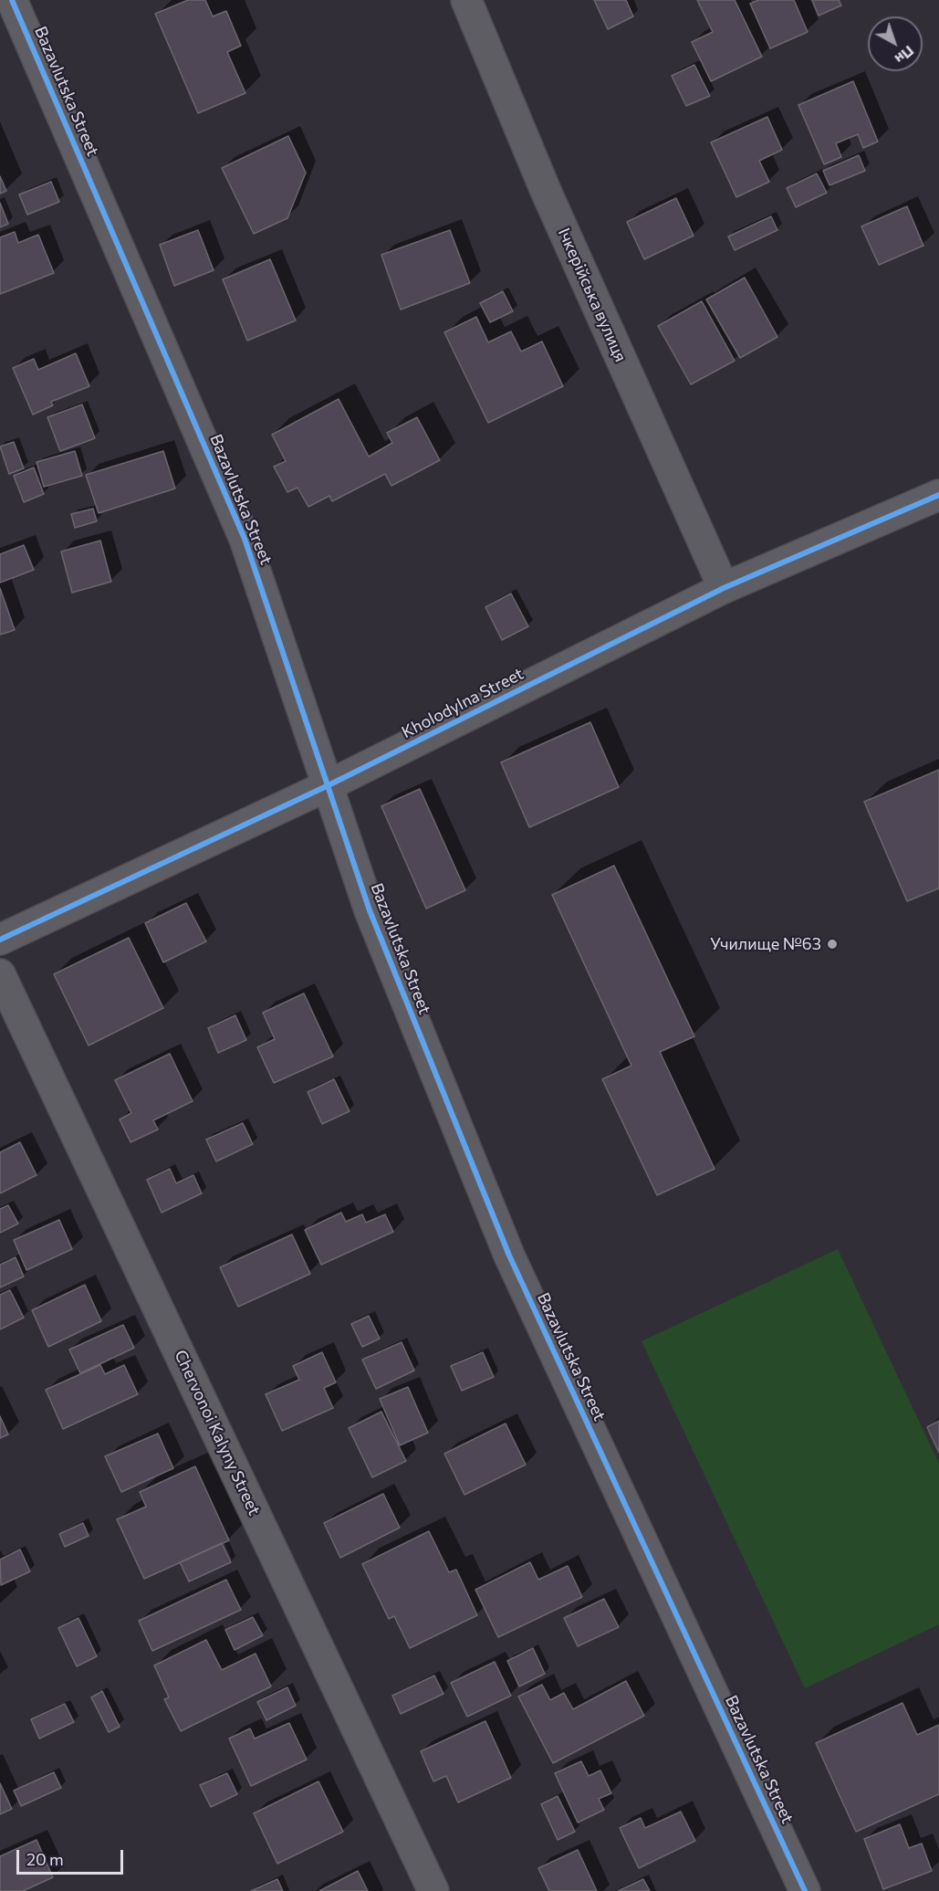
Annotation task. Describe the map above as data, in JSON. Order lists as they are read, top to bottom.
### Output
{
  "streets": {
    "street": [
      "Bazavlutska Street",
      "Ічкерійська вулиця",
      "Kholodylna Street",
      "Chervonoi Kalyny Street"
    ]
  },
  "crossings": [
    ["Bazavlutska Street", "Kholodylna Street"],
    ["Ічкерійська вулиця", "Kholodylna Street"]
  ],
  "places": ["Училище №63"],
  "scale_bar": "20 m",
  "north": "bottom right"
}
